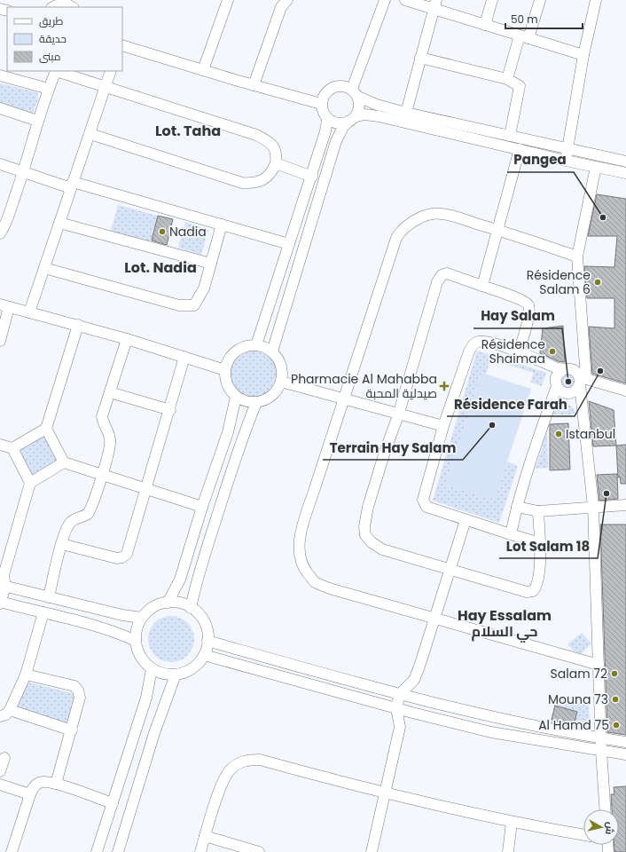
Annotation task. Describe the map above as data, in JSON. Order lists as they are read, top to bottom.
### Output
{
  "districts": ["Lot. Taha", "Lot. Nadia", "Hay Essalam حي السلام"],
  "places": {
    "other": [
      "Pangea",
      "Nadia",
      "Résidence Salam 6",
      "Résidence Shaimaa",
      "Résidence Farah",
      "Hay Salam",
      "Terrain Hay Salam",
      "Istanbul",
      "Lot Salam 18",
      "Salam 72",
      "Mouna 73",
      "Al Hamd 75"
    ],
    "health": ["Pharmacie Al Mahabba صيدلية المحبة"]
  },
  "legend": ["طريق", "حديقة", "مبنى"],
  "scale_bar": "50 m",
  "north": "right"
}
